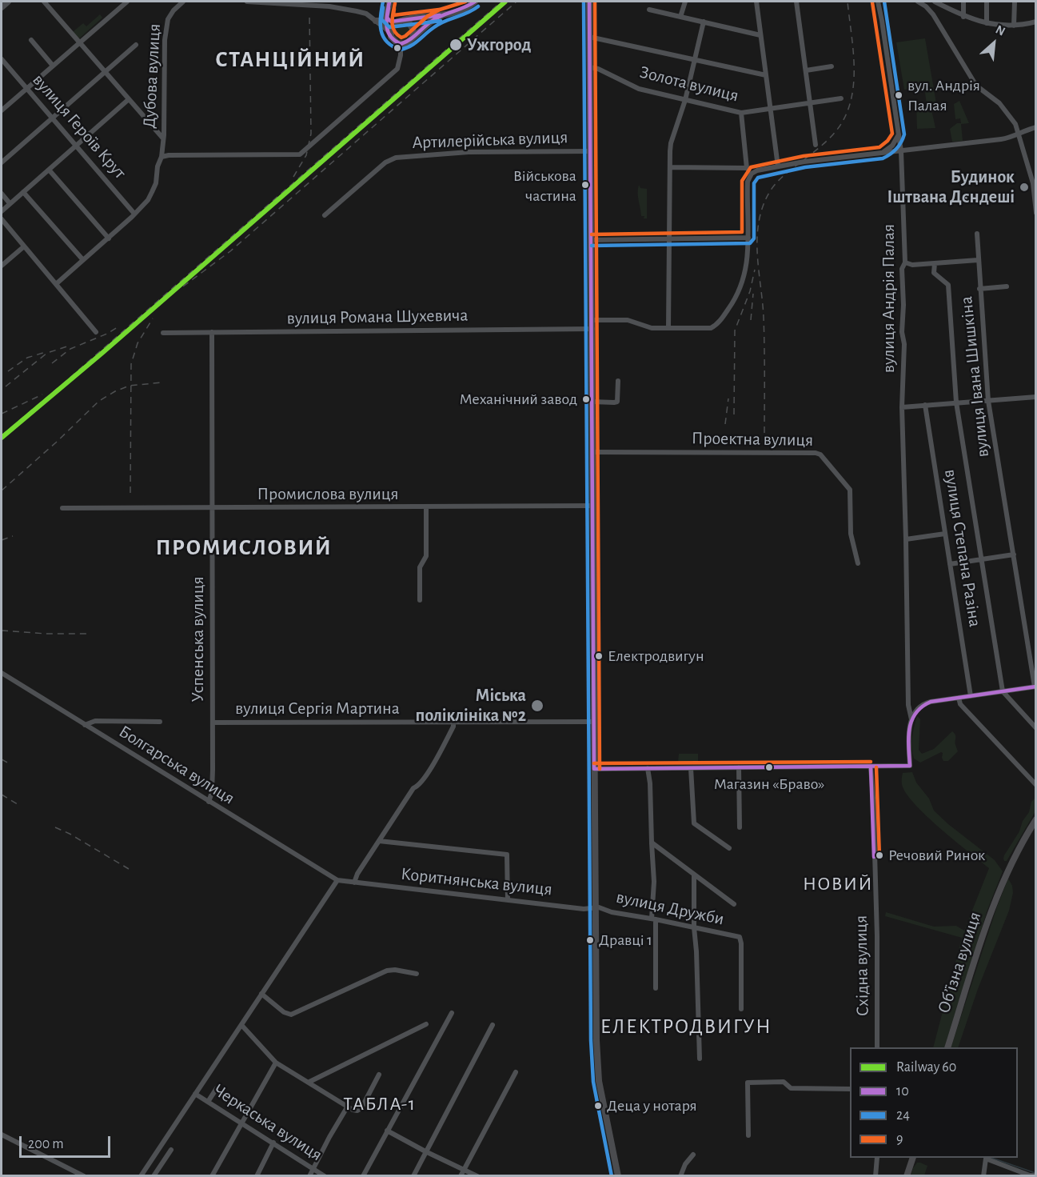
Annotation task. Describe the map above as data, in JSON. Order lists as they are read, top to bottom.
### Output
{
  "streets": {
    "highway": ["Обʼїзна вулиця"],
    "street": [
      "Дубова вулиця",
      "Золота вулиця",
      "вулиця Героїв Крут",
      "Артилерійська вулиця",
      "вулиця Андрія Палая",
      "вулиця Романа Шухевича",
      "вулиця Івана Шишкіна",
      "Проектна вулиця",
      "Промислова вулиця",
      "вулиця Степана Разіна",
      "Успенська вулиця",
      "вулиця Сергія Мартина",
      "Болгарська вулиця",
      "Коритнянська вулиця",
      "вулиця Дружби",
      "Східна вулиця",
      "Черкаська вулиця"
    ]
  },
  "crossings": [
    ["Дубова вулиця", "вулиця Героїв Крут"],
    ["вулиця Андрія Палая", "Східна вулиця"],
    ["вулиця Романа Шухевича", "Успенська вулиця"],
    ["Промислова вулиця", "Успенська вулиця"],
    ["Успенська вулиця", "вулиця Сергія Мартина"],
    ["Успенська вулиця", "Болгарська вулиця"],
    ["Болгарська вулиця", "Коритнянська вулиця"],
    ["Коритнянська вулиця", "вулиця Дружби"]
  ],
  "districts": [
    "СТАНЦІЙНИЙ",
    "ПРОМИСЛОВИЙ",
    "НОВИЙ",
    "ЕЛЕКТРОДВИГУН",
    "ТАБЛА-1"
  ],
  "places": [
    "Ужгород",
    "вул. Андрія Палая",
    "Військова частина",
    "Будинок Іштвана Дєндеші",
    "Механічний завод",
    "Електродвигун",
    "Міська поліклініка №2",
    "Магазин «Браво»",
    "Речовий Ринок",
    "Дравці 1",
    "Деца у нотаря"
  ],
  "lines": [
    "rail line 60",
    "transit line 10",
    "transit line 24",
    "transit line 9"
  ],
  "legend": [
    "Railway 60",
    "10",
    "24",
    "9"
  ],
  "scale_bar": "200 m",
  "north": "top right"
}
